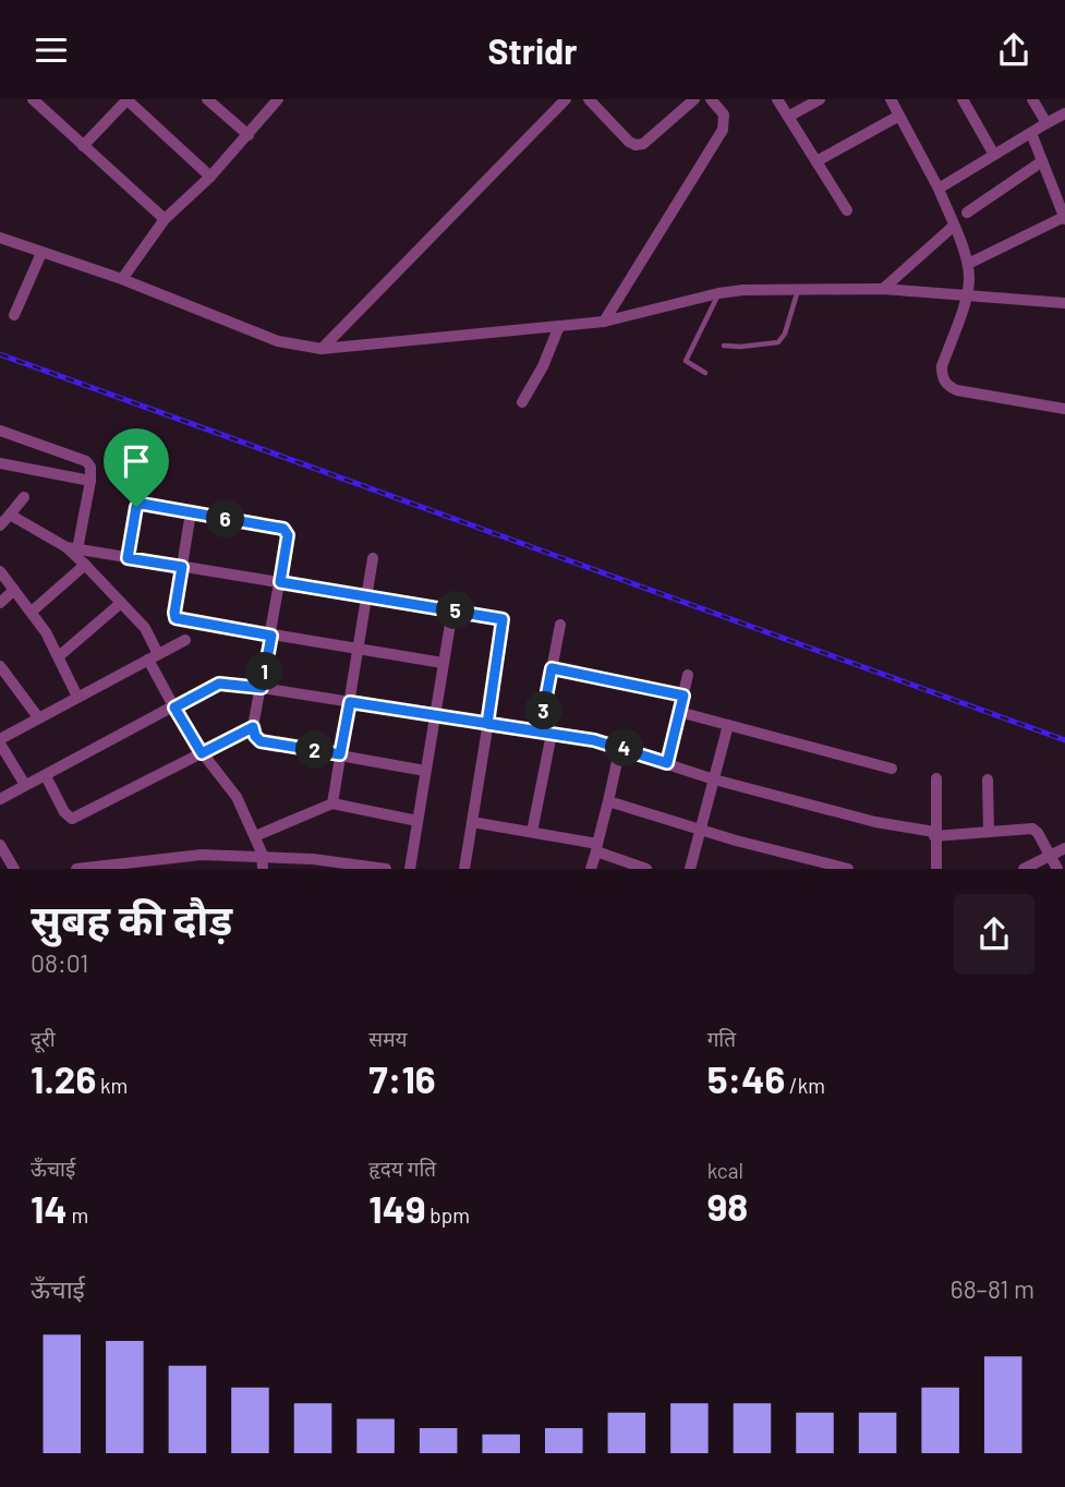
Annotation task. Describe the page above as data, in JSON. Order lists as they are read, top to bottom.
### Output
{
  "page": {
    "header": "Stridr",
    "pins": [
      "6",
      "5",
      "1",
      "3",
      "4",
      "2"
    ],
    "heading": ["सुबह की दौड़", "08:01"],
    "stats": [
      ["दूरी", "1.26 km"],
      ["समय", "7:16"],
      ["गति", "5:46 /km"],
      ["ऊँचाई", "14 m"],
      ["हृदय गति", "149 bpm"],
      ["kcal", "98"]
    ],
    "chart": ["ऊँचाई", "68–81 m"]
  }
}
